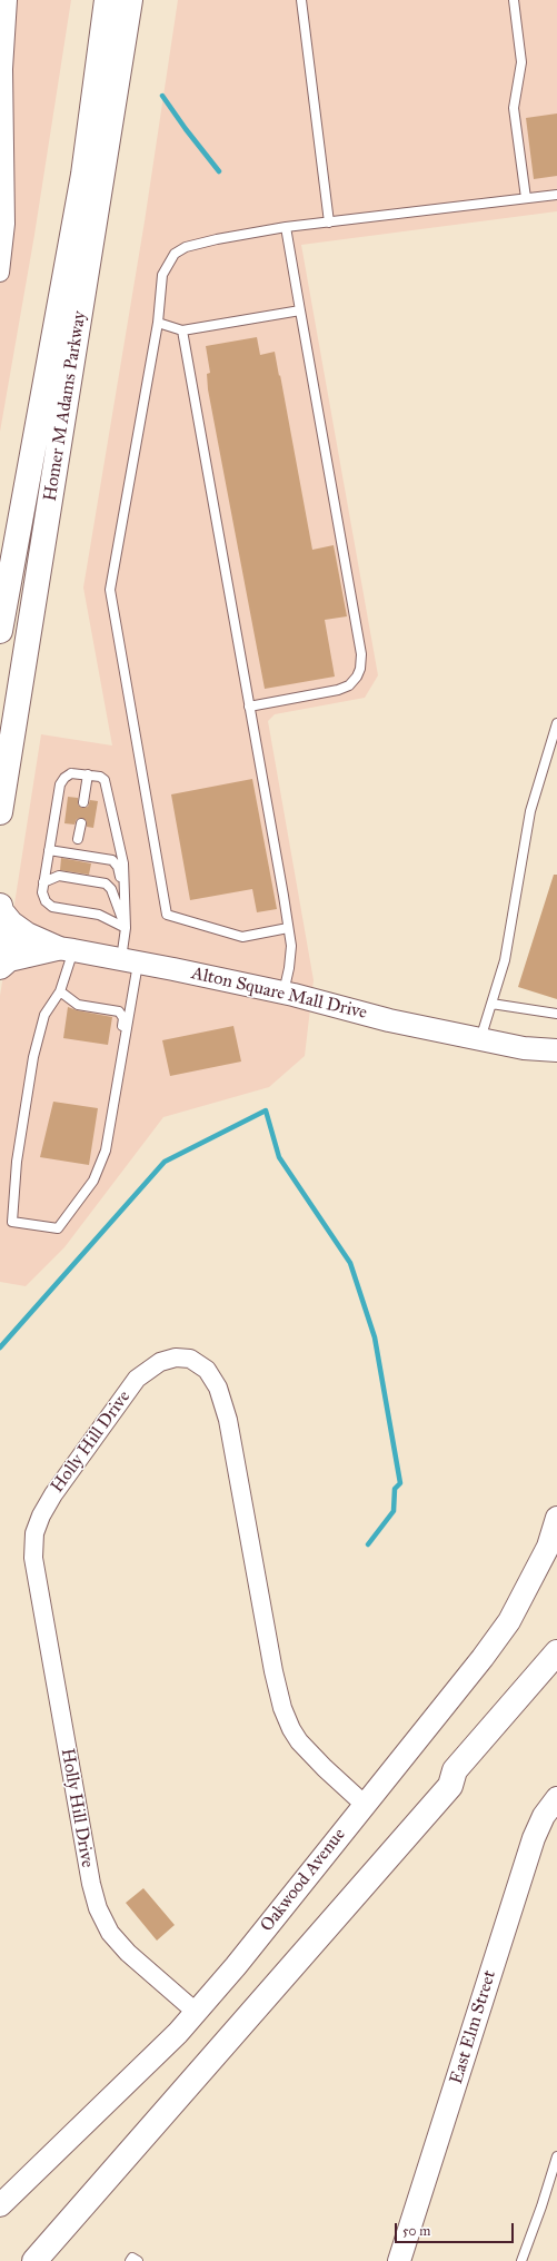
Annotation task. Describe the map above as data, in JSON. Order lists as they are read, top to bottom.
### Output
{
  "streets": {
    "main road": ["Homer M Adams Parkway"],
    "street": [
      "Alton Square Mall Drive",
      "Holly Hill Drive",
      "Oakwood Avenue",
      "East Elm Street"
    ]
  },
  "crossings": [
    ["Holly Hill Drive", "Oakwood Avenue"]
  ],
  "scale_bar": "50 m"
}
